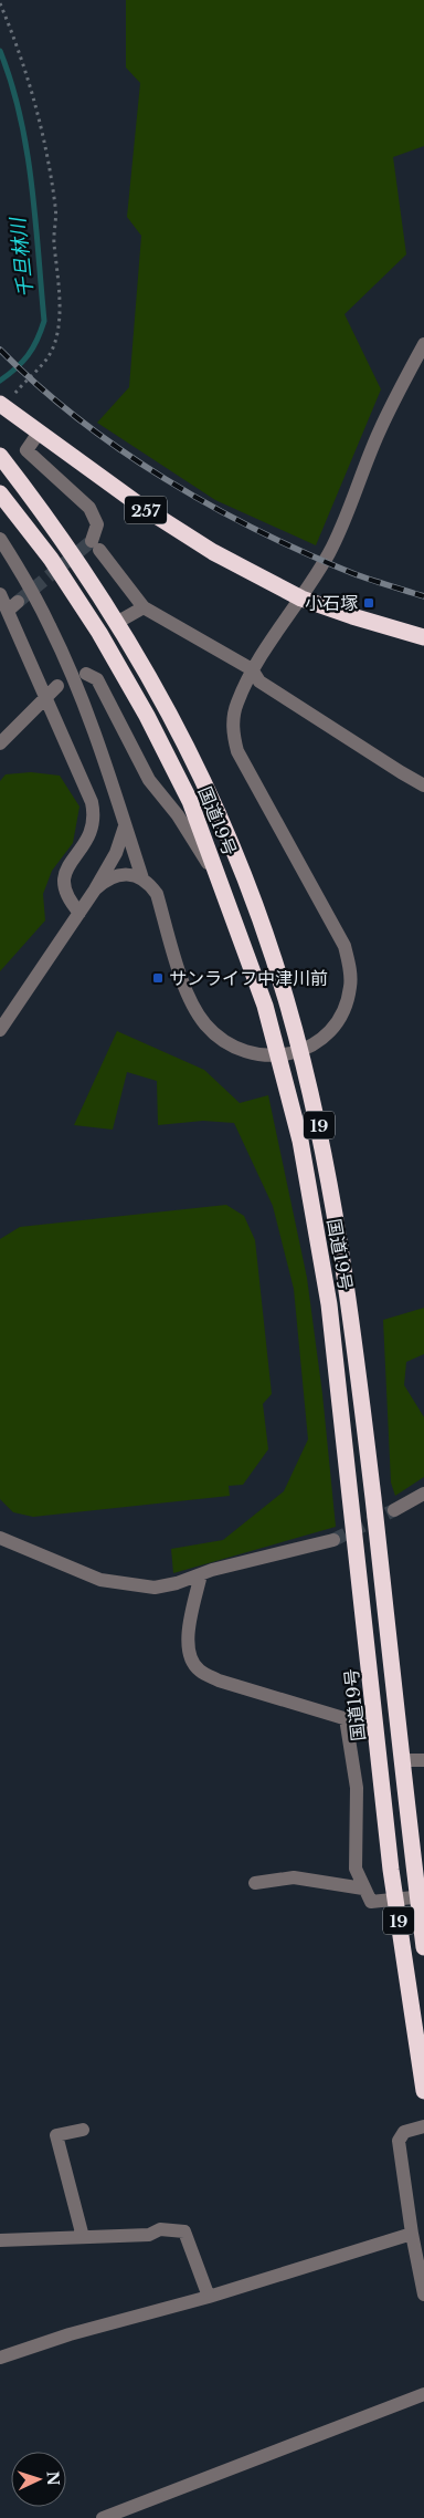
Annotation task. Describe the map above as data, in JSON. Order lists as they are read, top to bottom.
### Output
{
  "streets": {
    "highway": ["257", "国道19号", "19"]
  },
  "water": ["千旦林川"],
  "places": {
    "transit": ["小石塚", "サンライフ中津川前"]
  },
  "north": "right"
}
